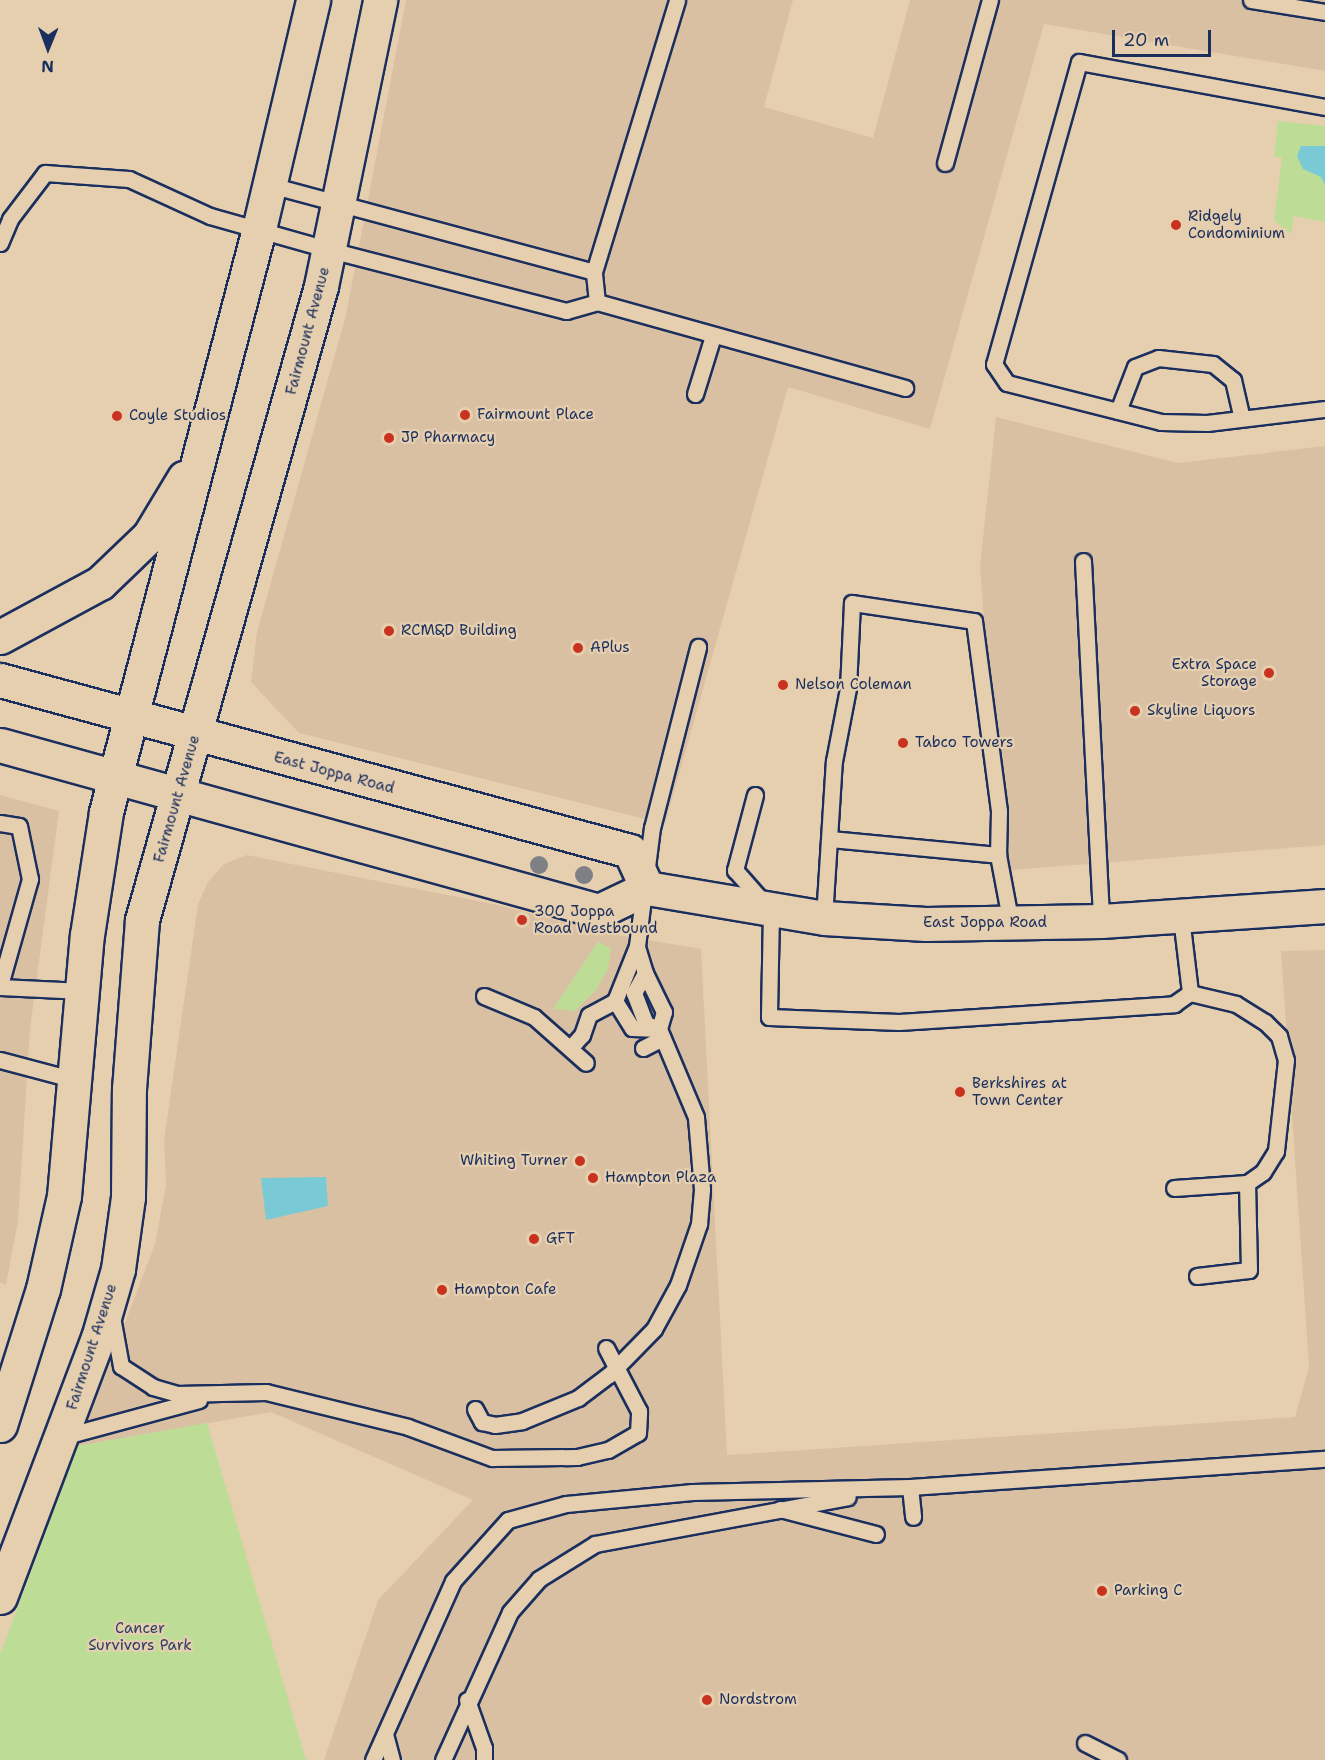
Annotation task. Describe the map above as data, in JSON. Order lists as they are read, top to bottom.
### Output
{
  "streets": {
    "main road": ["Fairmount Avenue", "East Joppa Road"]
  },
  "crossings": [
    ["Fairmount Avenue", "East Joppa Road"]
  ],
  "parks": ["Cancer Survivors Park"],
  "places": [
    "Ridgely Condominium",
    "Fairmount Place",
    "Coyle Studios",
    "JP Pharmacy",
    "RCM&D Building",
    "APlus",
    "Extra Space Storage",
    "Nelson Coleman",
    "Skyline Liquors",
    "Tabco Towers",
    "300 Joppa Road Westbound",
    "Berkshires at Town Center",
    "Whiting Turner",
    "Hampton Plaza",
    "GFT",
    "Hampton Cafe",
    "Parking C",
    "Nordstrom"
  ],
  "scale_bar": "20 m",
  "north": "bottom"
}
